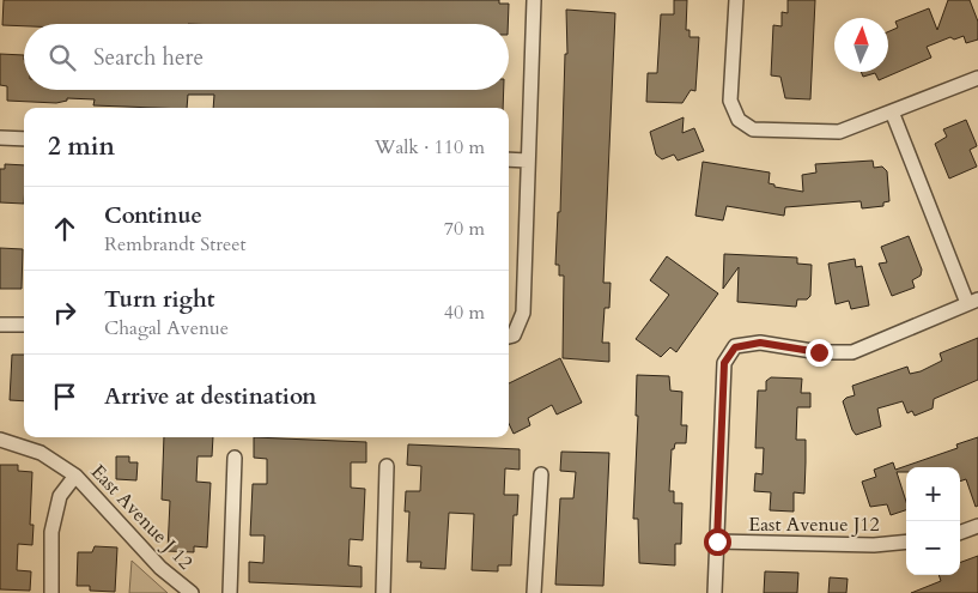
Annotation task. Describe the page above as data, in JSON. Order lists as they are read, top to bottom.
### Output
{
  "streets": {
    "street": ["East Avenue J 12", "East Avenue J12"]
  },
  "north": "top",
  "page": {
    "search": "Search here",
    "heading": ["2 min", "Walk · 110 m"],
    "list": [
      ["Continue", "Rembrandt Street", "70 m"],
      ["Turn right", "Chagal Avenue", "40 m"],
      "Arrive at destination"
    ],
    "map_buttons": ["+", "−"]
  }
}
